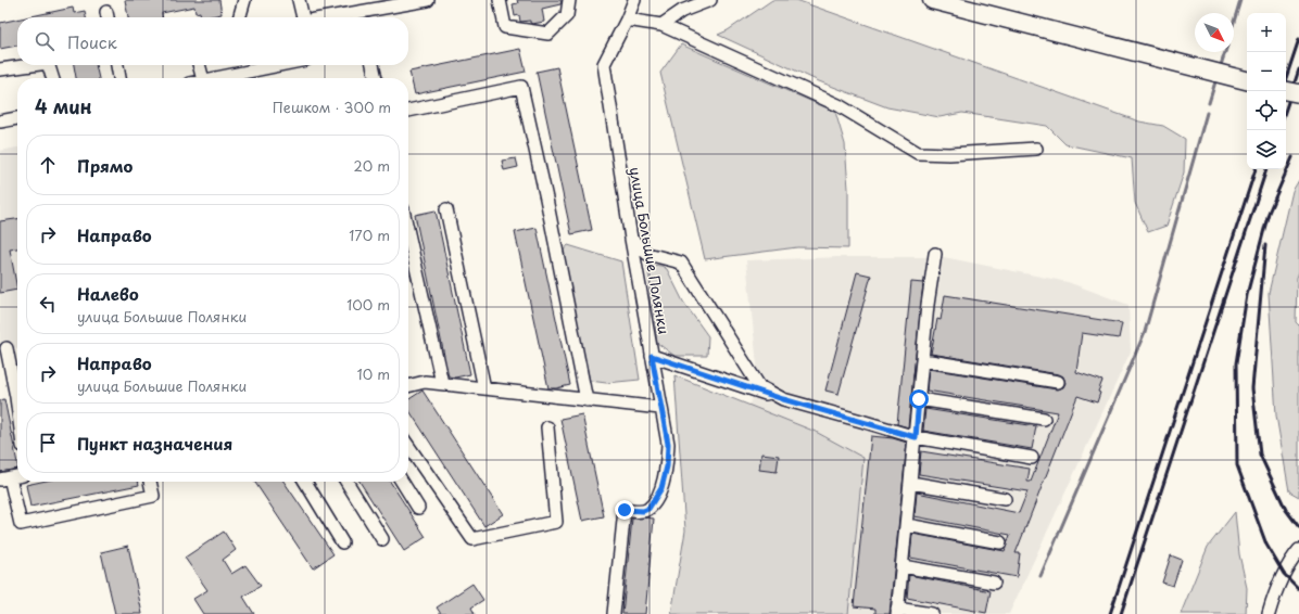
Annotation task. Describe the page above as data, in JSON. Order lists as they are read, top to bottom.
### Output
{
  "streets": {
    "street": ["улица Большие Полянки"]
  },
  "north": "bottom right",
  "page": {
    "map_buttons": ["+", "−"],
    "search": "Поиск",
    "heading": ["4 мин", "Пешком · 300 m"],
    "list": [
      ["Прямо", "20 m"],
      ["Направо", "170 m"],
      ["Налево", "улица Большие Полянки", "100 m"],
      ["Направо", "улица Большие Полянки", "10 m"],
      "Пункт назначения"
    ]
  }
}
